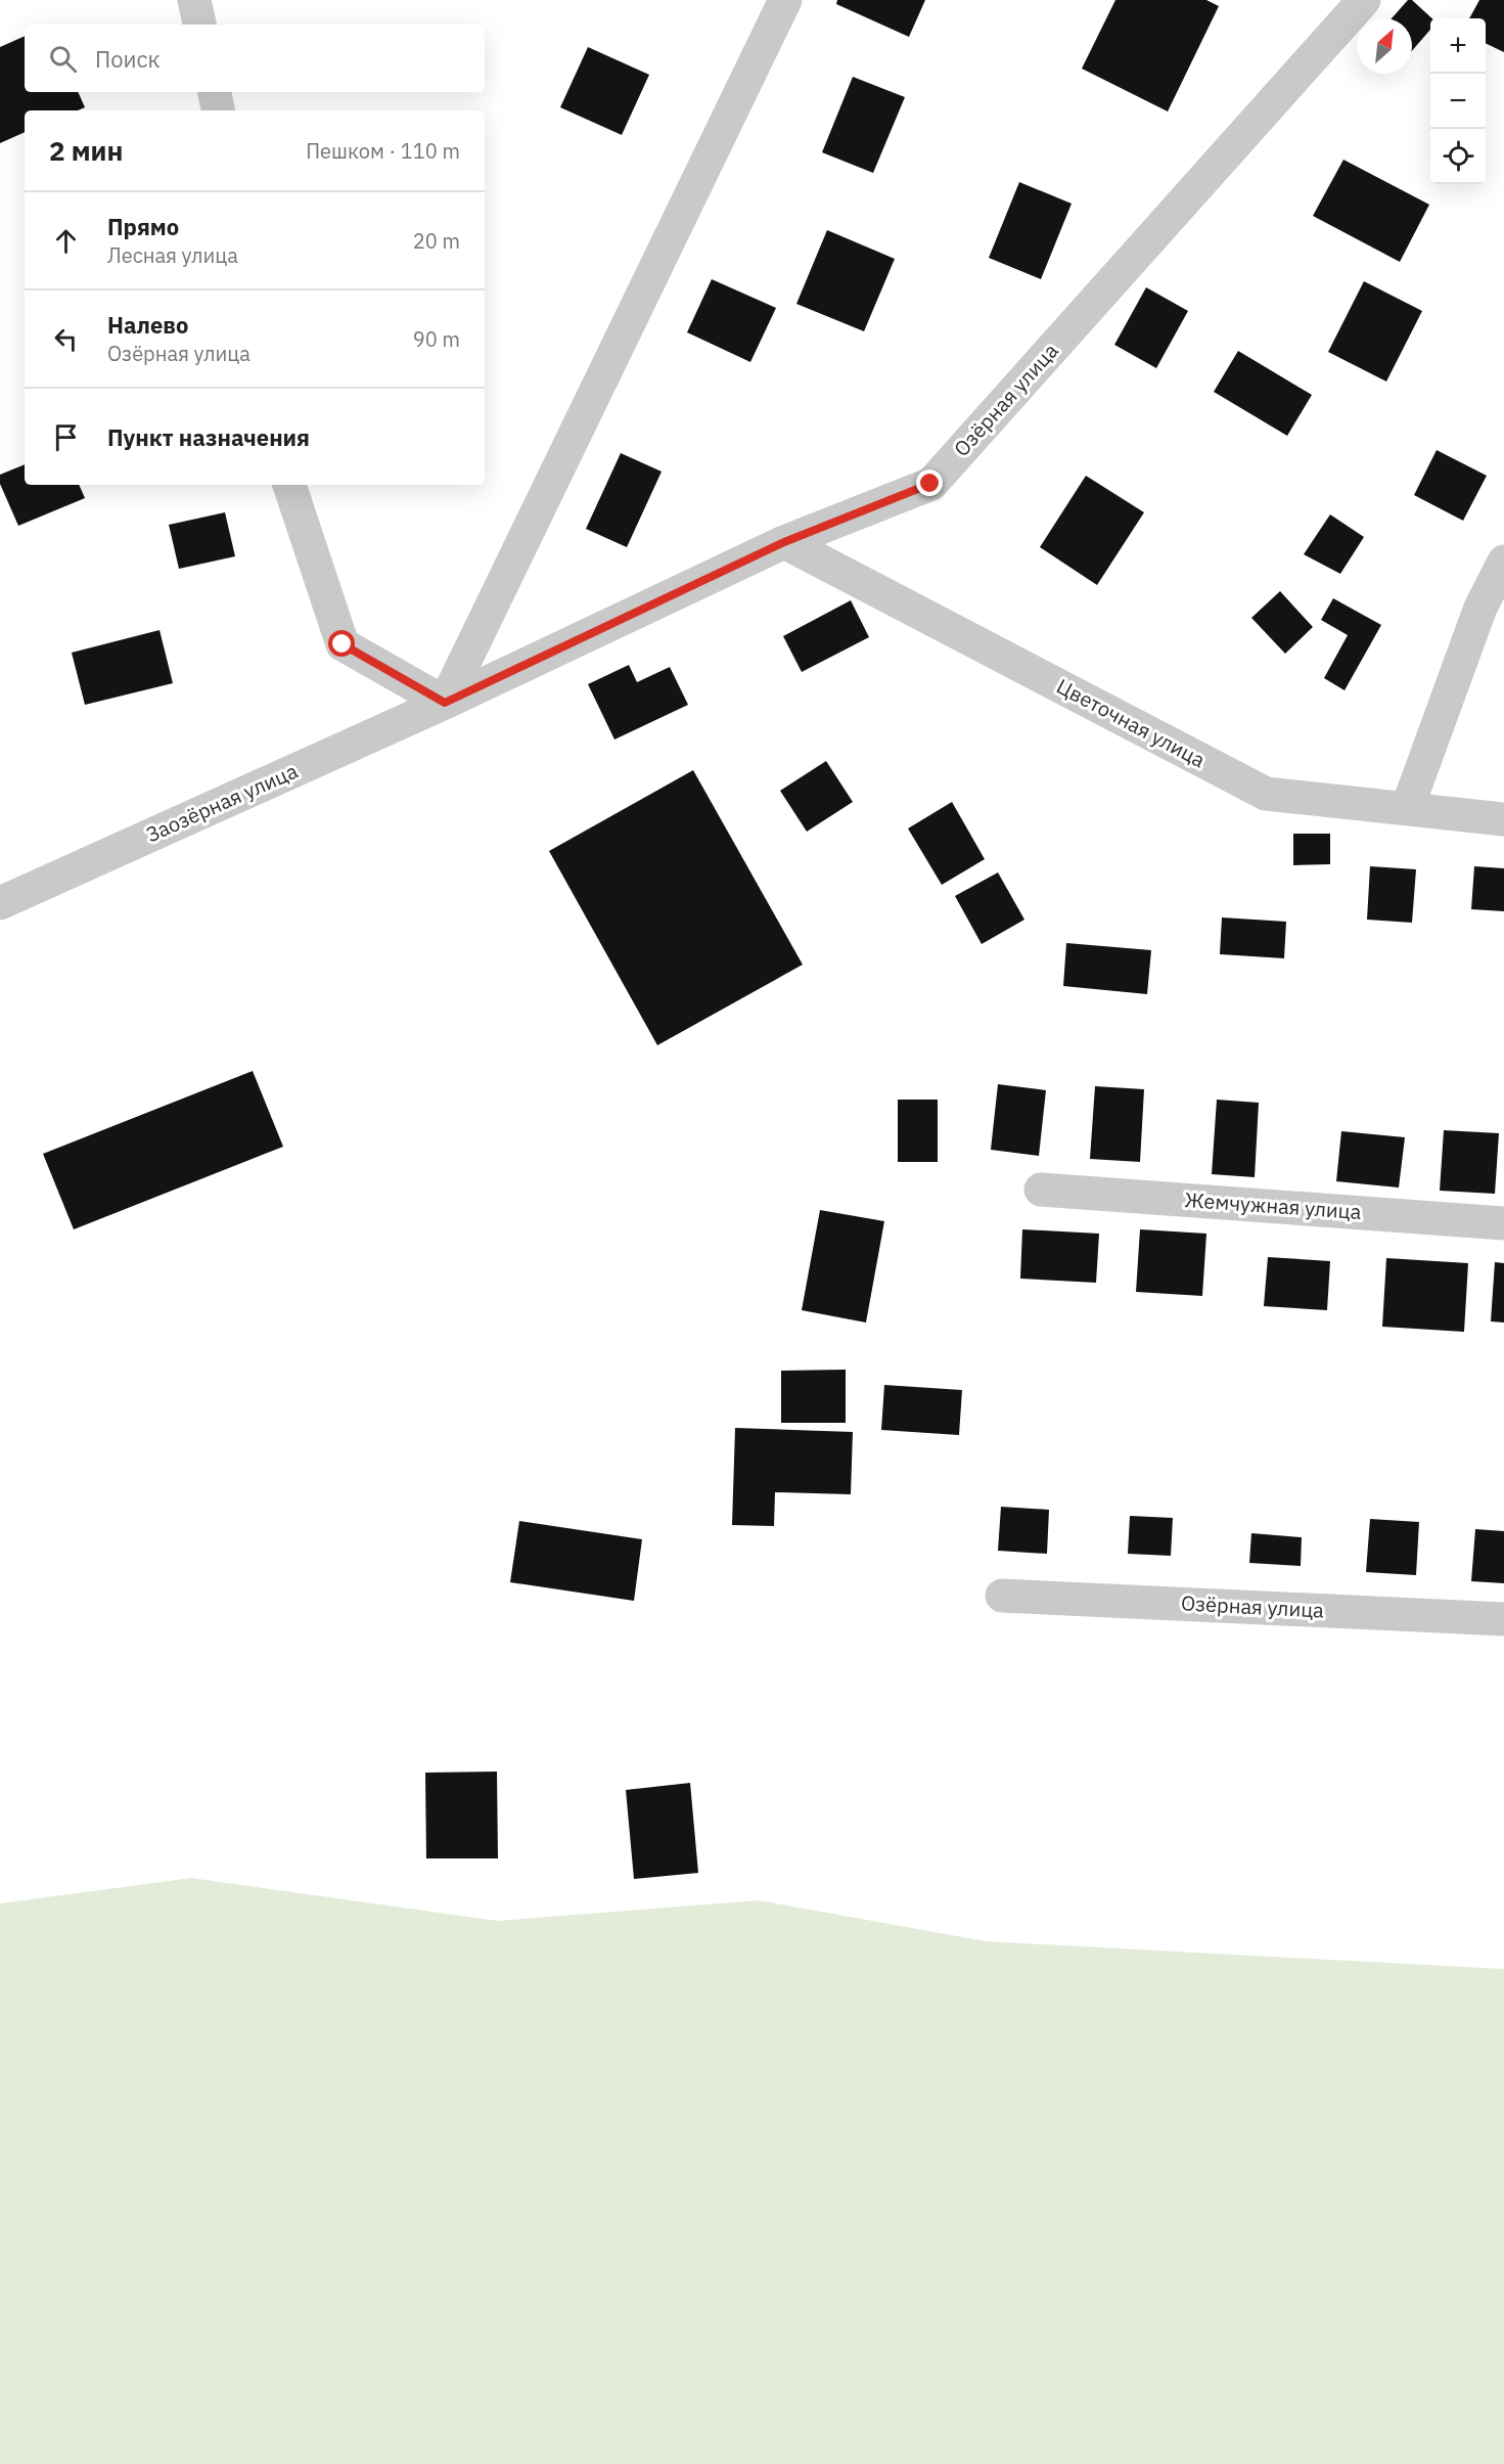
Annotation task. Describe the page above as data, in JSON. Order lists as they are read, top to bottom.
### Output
{
  "streets": {
    "street": [
      "Озёрная улица",
      "Цветочная улица",
      "Заозёрная улица",
      "Жемчужная улица"
    ]
  },
  "crossings": [
    ["Озёрная улица", "Цветочная улица"],
    ["Озёрная улица", "Заозёрная улица"]
  ],
  "north": "top right",
  "page": {
    "map_buttons": ["+", "−"],
    "search": "Поиск",
    "heading": ["2 мин", "Пешком · 110 m"],
    "list": [
      ["Прямо", "Лесная улица", "20 m"],
      ["Налево", "Озёрная улица", "90 m"],
      "Пункт назначения"
    ]
  }
}
